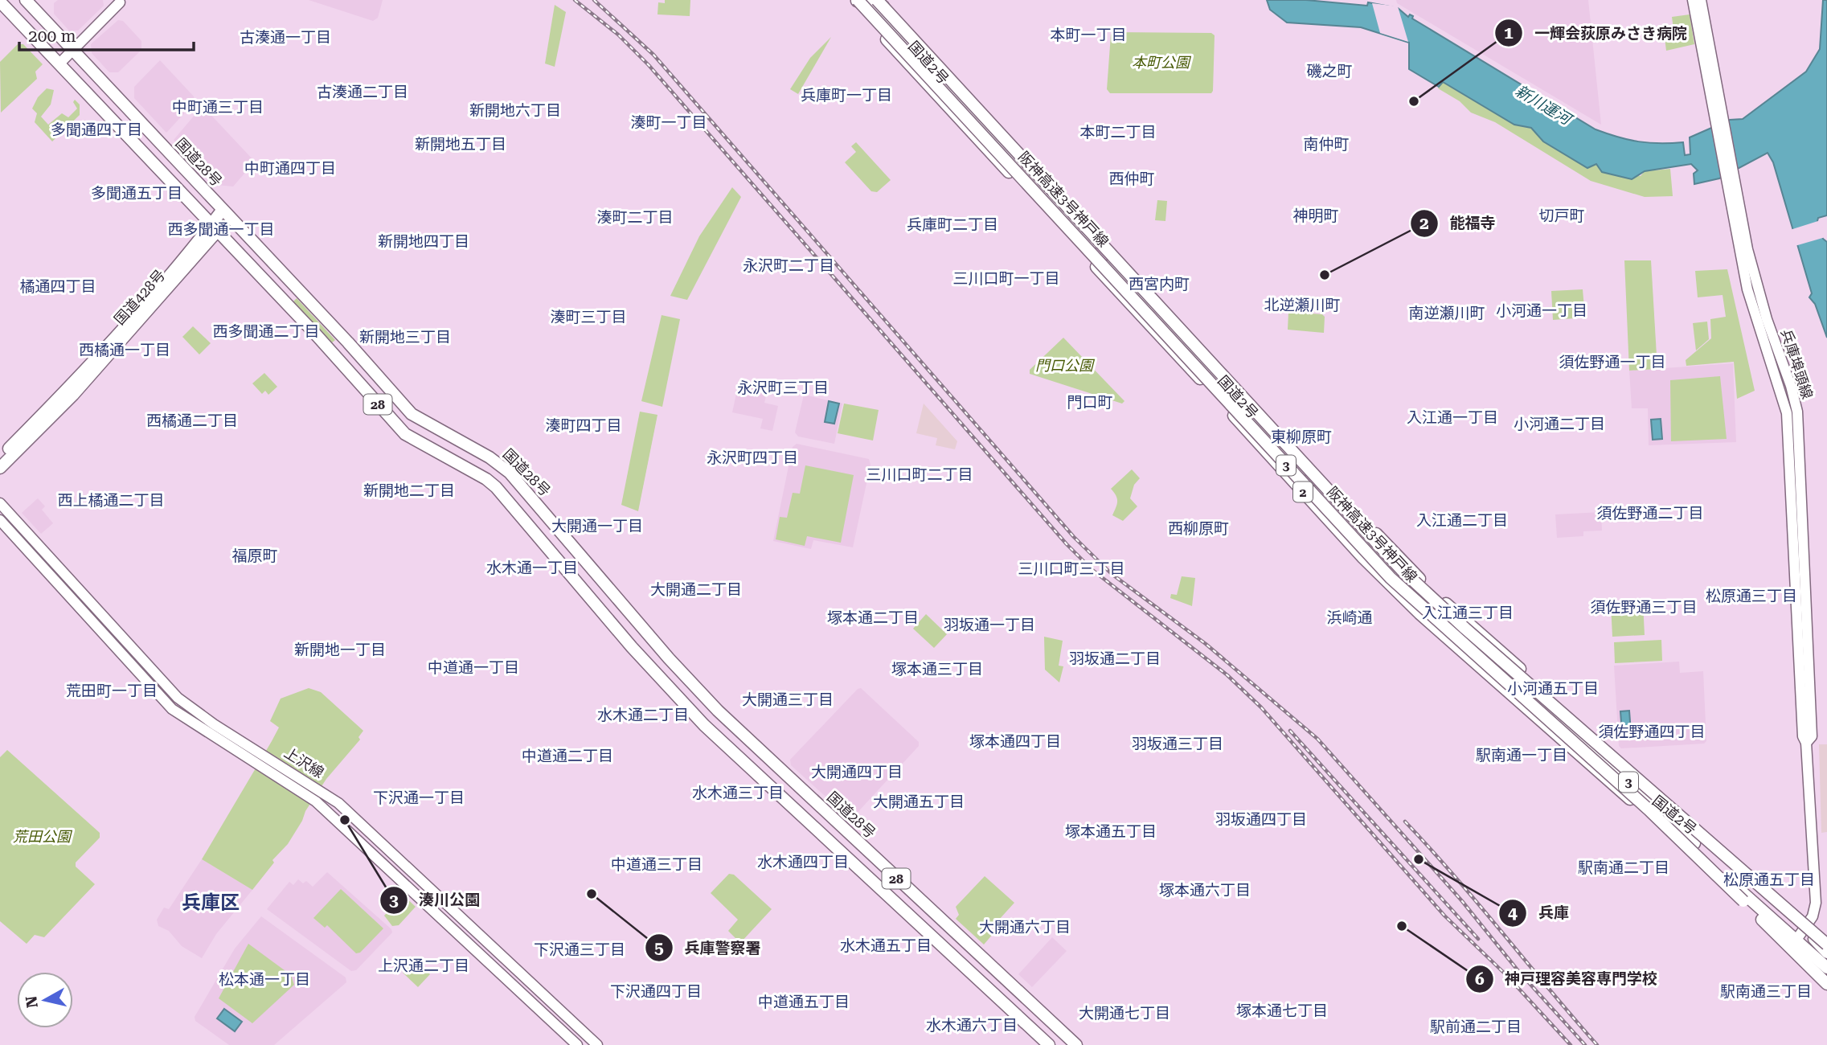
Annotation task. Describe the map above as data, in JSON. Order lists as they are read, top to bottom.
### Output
{
  "streets": {
    "highway": [
      "国道2号",
      "国道28号",
      "阪神高速3号神戸線",
      "国道428号",
      "28",
      "3",
      "2"
    ],
    "main road": ["兵庫埠頭線", "上沢線"]
  },
  "crossings": [
    ["国道2号", "阪神高速3号神戸線"],
    ["国道2号", "兵庫埠頭線"],
    ["国道2号", "3"],
    ["国道28号", "国道428号"],
    ["阪神高速3号神戸線", "3"],
    ["国道428号", "28"]
  ],
  "districts": [
    "本町一丁目",
    "古湊通一丁目",
    "磯之町",
    "古湊通二丁目",
    "兵庫町一丁目",
    "中町通三丁目",
    "新開地六丁目",
    "湊町一丁目",
    "多聞通四丁目",
    "本町二丁目",
    "新開地五丁目",
    "南仲町",
    "中町通四丁目",
    "西仲町",
    "多聞通五丁目",
    "神明町",
    "切戸町",
    "湊町二丁目",
    "兵庫町二丁目",
    "西多聞通一丁目",
    "新開地四丁目",
    "永沢町二丁目",
    "三川口町一丁目",
    "西宮内町",
    "橘通四丁目",
    "北逆瀬川町",
    "小河通一丁目",
    "南逆瀬川町",
    "湊町三丁目",
    "西多聞通二丁目",
    "新開地三丁目",
    "西橘通一丁目",
    "須佐野通一丁目",
    "永沢町三丁目",
    "門口町",
    "入江通一丁目",
    "西橘通二丁目",
    "小河通二丁目",
    "湊町四丁目",
    "東柳原町",
    "永沢町四丁目",
    "三川口町二丁目",
    "新開地二丁目",
    "西上橘通二丁目",
    "須佐野通二丁目",
    "入江通二丁目",
    "大開通一丁目",
    "西柳原町",
    "福原町",
    "水木通一丁目",
    "三川口町三丁目",
    "大開通二丁目",
    "松原通三丁目",
    "須佐野通三丁目",
    "入江通三丁目",
    "塚本通二丁目",
    "浜崎通",
    "羽坂通一丁目",
    "新開地一丁目",
    "羽坂通二丁目",
    "中道通一丁目",
    "塚本通三丁目",
    "小河通五丁目",
    "荒田町一丁目",
    "大開通三丁目",
    "水木通二丁目",
    "須佐野通四丁目",
    "塚本通四丁目",
    "羽坂通三丁目",
    "駅南通一丁目",
    "中道通二丁目",
    "大開通四丁目",
    "水木通三丁目",
    "下沢通一丁目",
    "大開通五丁目",
    "羽坂通四丁目",
    "塚本通五丁目",
    "水木通四丁目",
    "中道通三丁目",
    "駅南通二丁目",
    "松原通五丁目",
    "塚本通六丁目",
    "兵庫区",
    "大開通六丁目",
    "水木通五丁目",
    "下沢通三丁目",
    "上沢通二丁目",
    "松本通一丁目",
    "下沢通四丁目",
    "駅南通三丁目",
    "中道通五丁目",
    "塚本通七丁目",
    "大開通七丁目",
    "水木通六丁目",
    "駅前通二丁目"
  ],
  "water": ["新川運河"],
  "parks": ["本町公園", "門口公園", "荒田公園"],
  "places": [
    "一輝会荻原みさき病院",
    "能福寺",
    "湊川公園",
    "兵庫",
    "兵庫警察署",
    "神戸理容美容専門学校"
  ],
  "scale_bar": "200 m",
  "north": "left"
}
